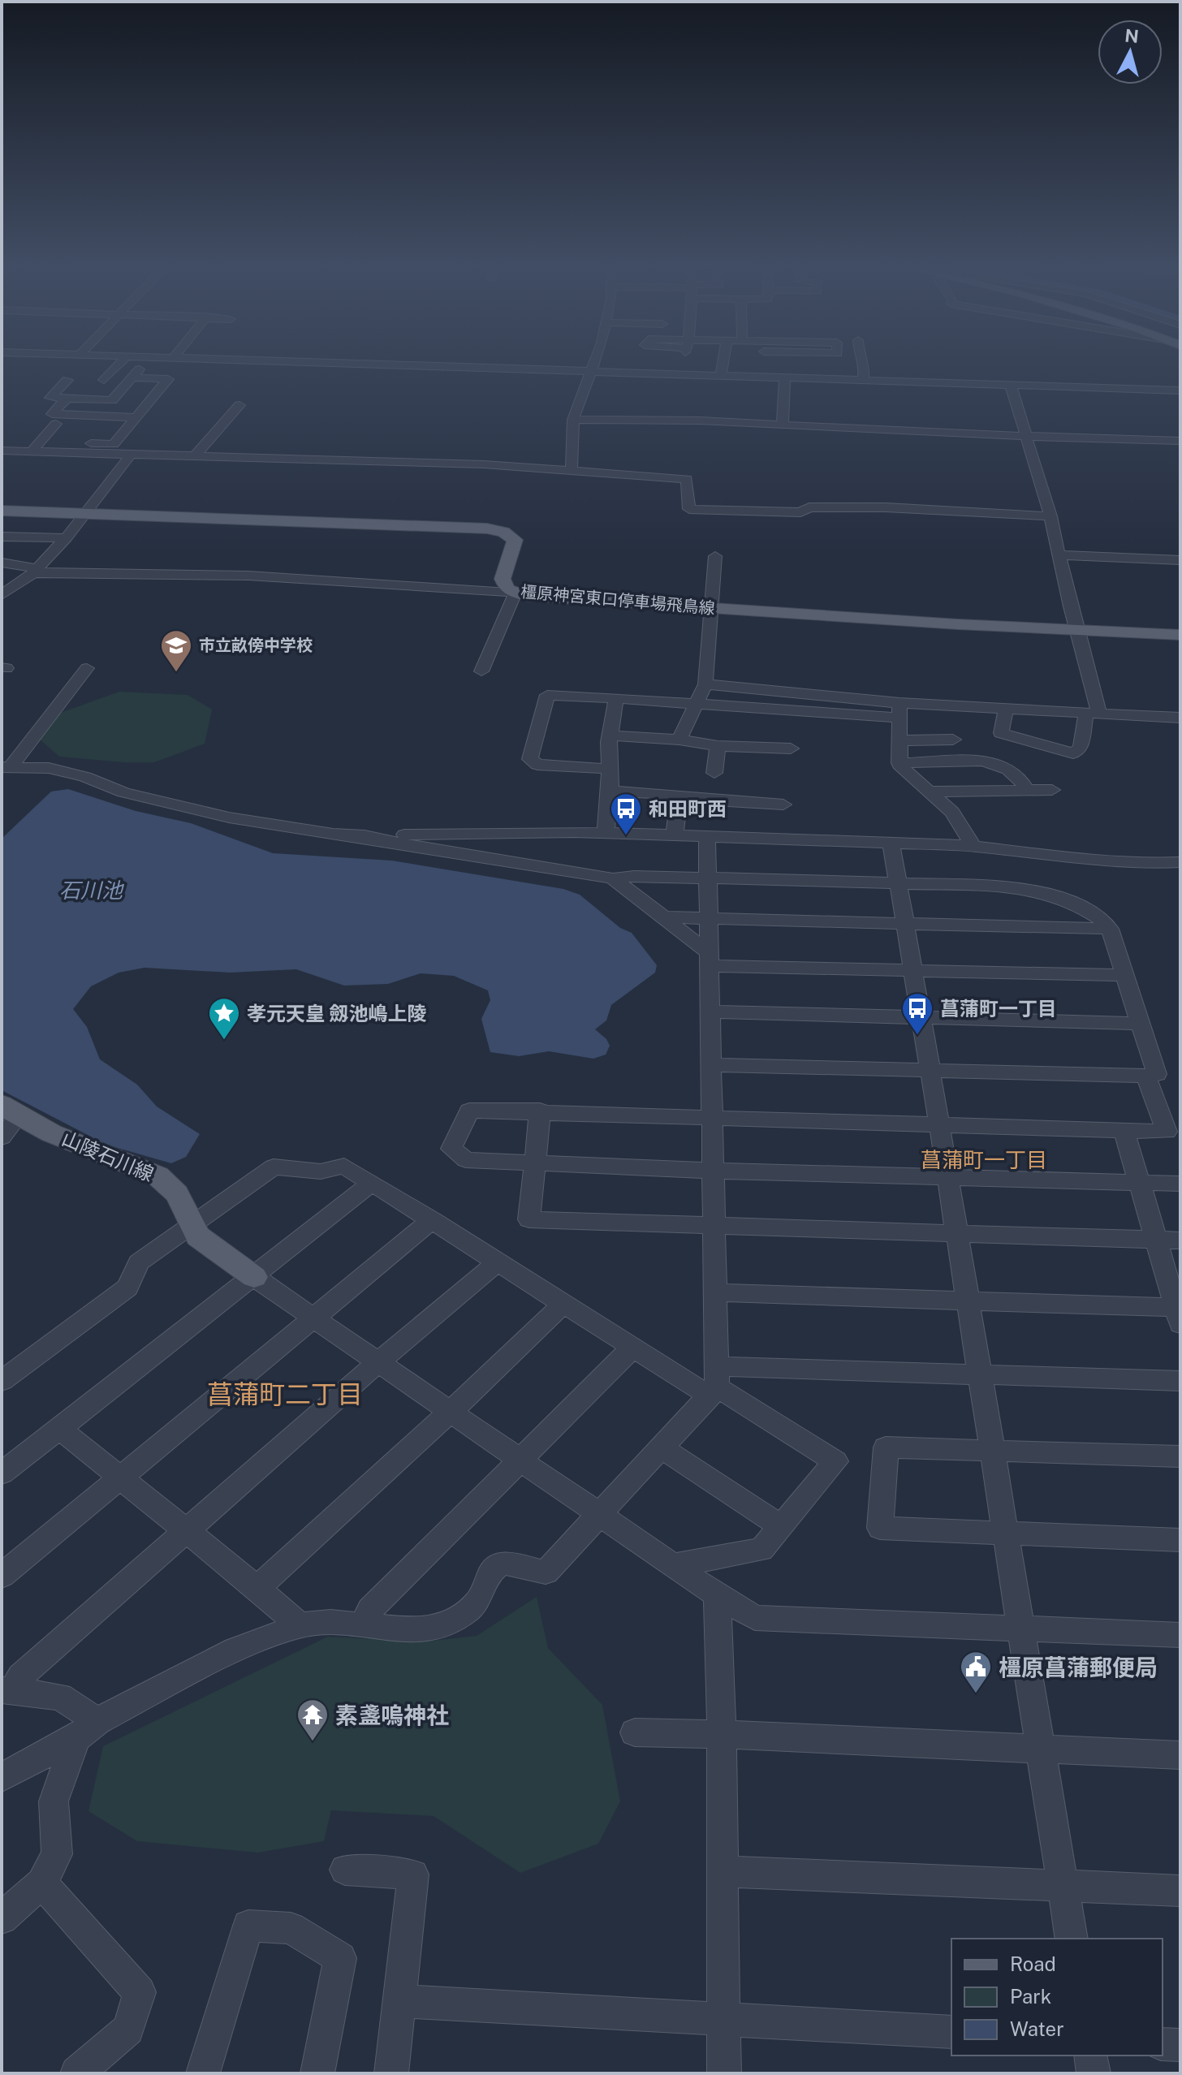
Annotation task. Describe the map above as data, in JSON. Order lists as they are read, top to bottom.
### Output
{
  "streets": {
    "main road": ["橿原神宮東口停車場飛鳥線", "山陵石川線"]
  },
  "districts": ["菖蒲町一丁目", "菖蒲町二丁目"],
  "water": ["石川池"],
  "places": {
    "school or university": ["市立畝傍中学校"],
    "bus stop": ["和田町西", "菖蒲町一丁目"],
    "place": ["孝元天皇 劔池嶋上陵"],
    "public building": ["橿原菖蒲郵便局"],
    "temple": ["素盞嗚神社"]
  },
  "legend": ["Road", "Park", "Water"],
  "north": "top"
}
